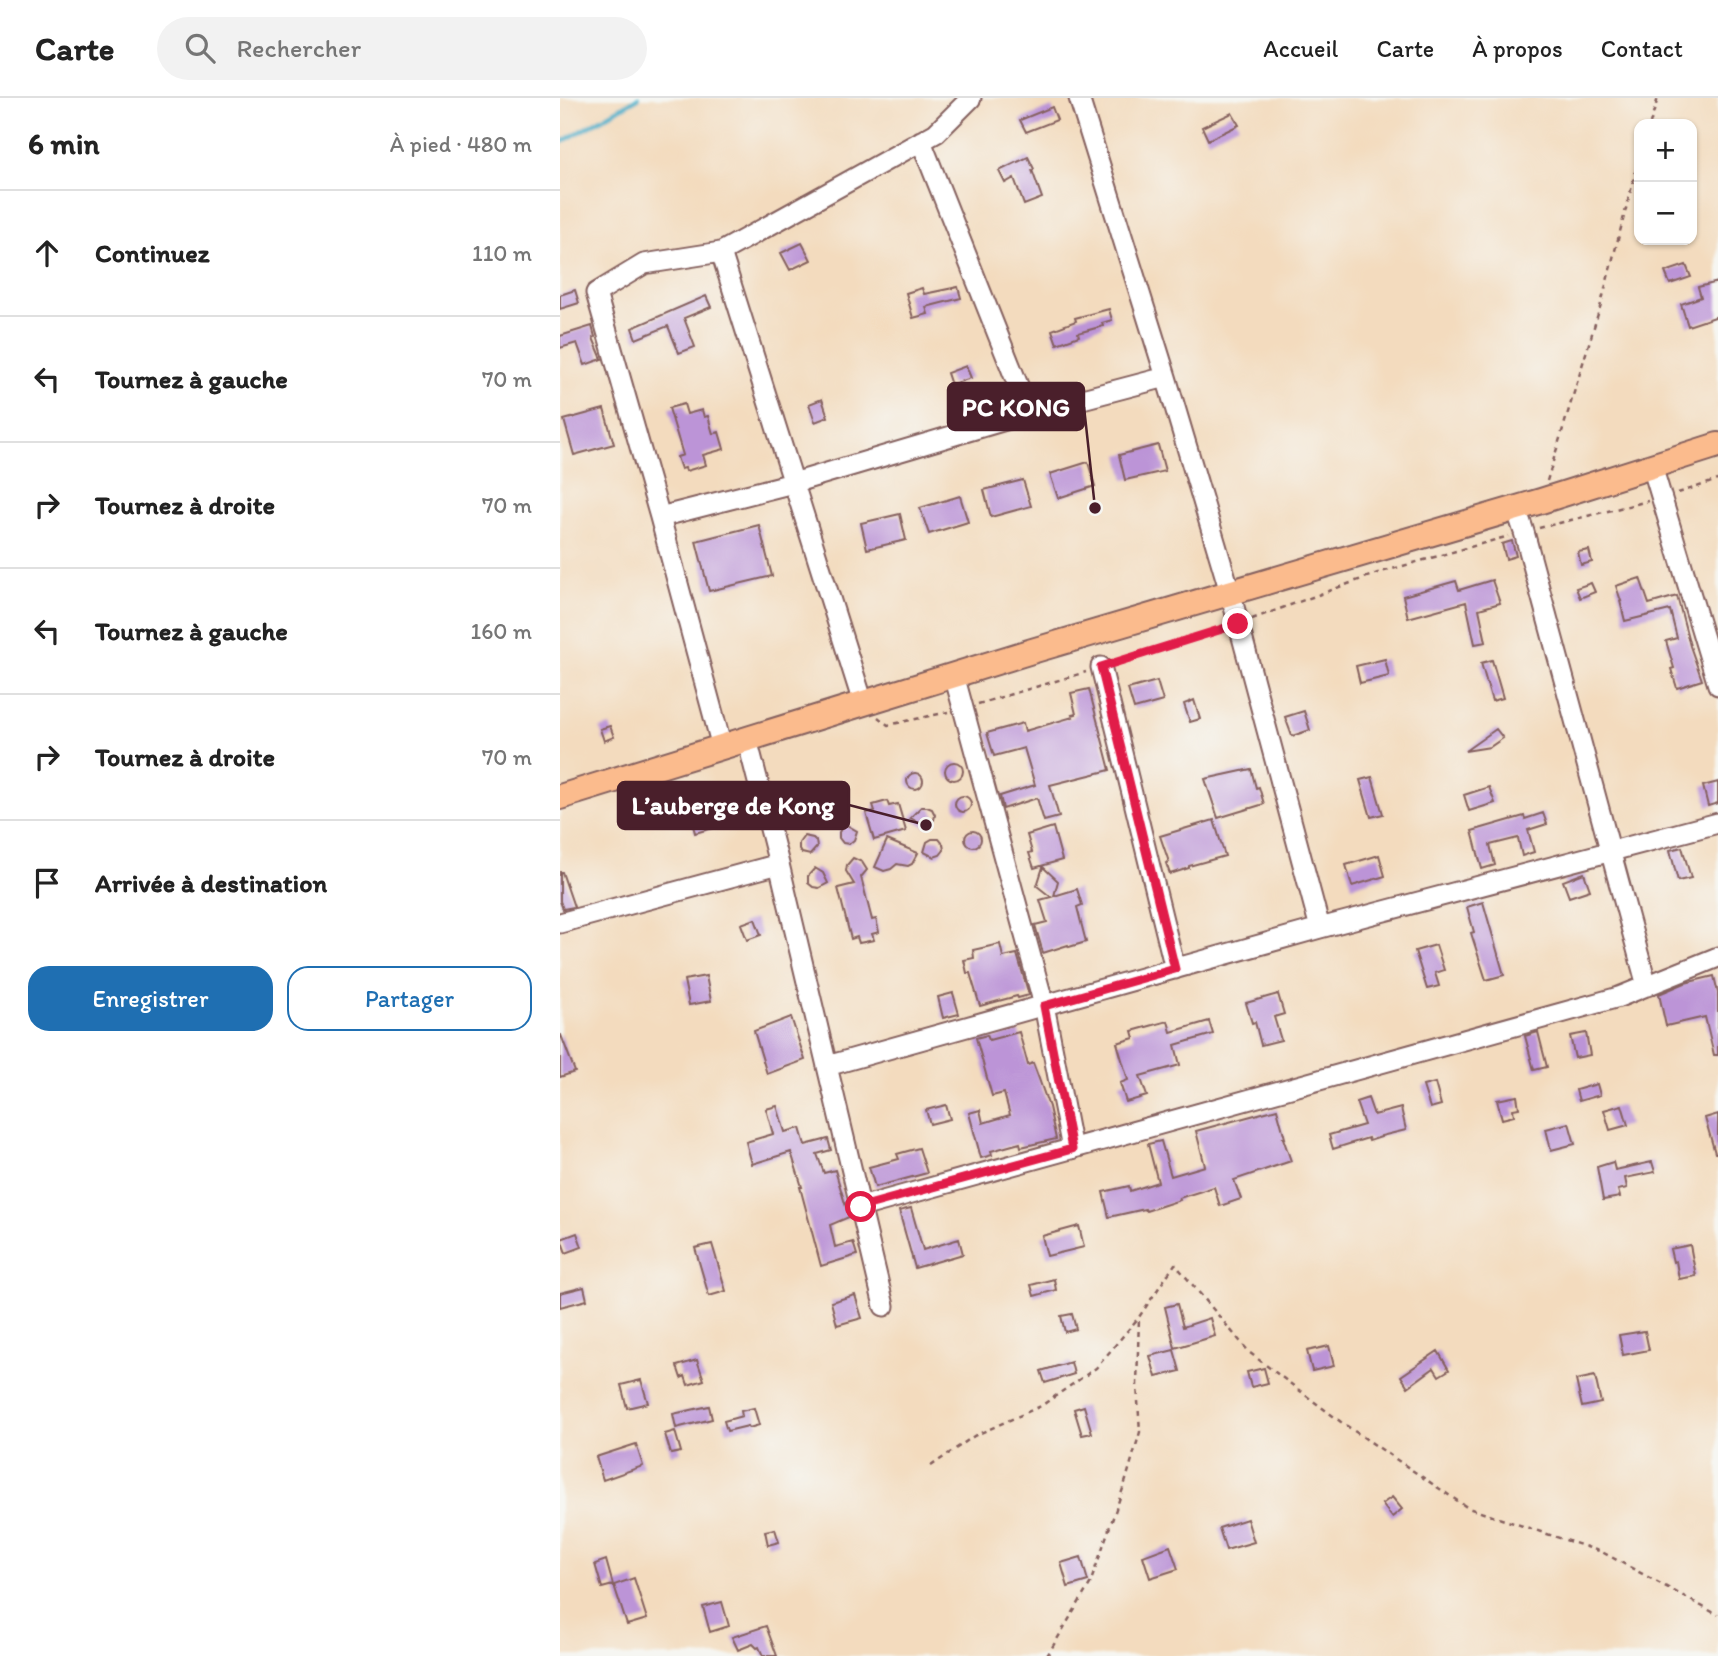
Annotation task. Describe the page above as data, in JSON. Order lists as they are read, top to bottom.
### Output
{
  "places": ["PC KONG", "L’auberge de Kong"],
  "page": {
    "header": "Carte",
    "search": "Rechercher",
    "nav": [
      "Accueil",
      "Carte",
      "À propos",
      "Contact"
    ],
    "heading": ["6 min", "À pied · 480 m"],
    "map_buttons": ["+", "−"],
    "list": [
      ["Continuez", "110 m"],
      ["Tournez à gauche", "70 m"],
      ["Tournez à droite", "70 m"],
      ["Tournez à gauche", "160 m"],
      ["Tournez à droite", "70 m"],
      "Arrivée à destination"
    ],
    "buttons": ["Enregistrer", "Partager"]
  }
}
